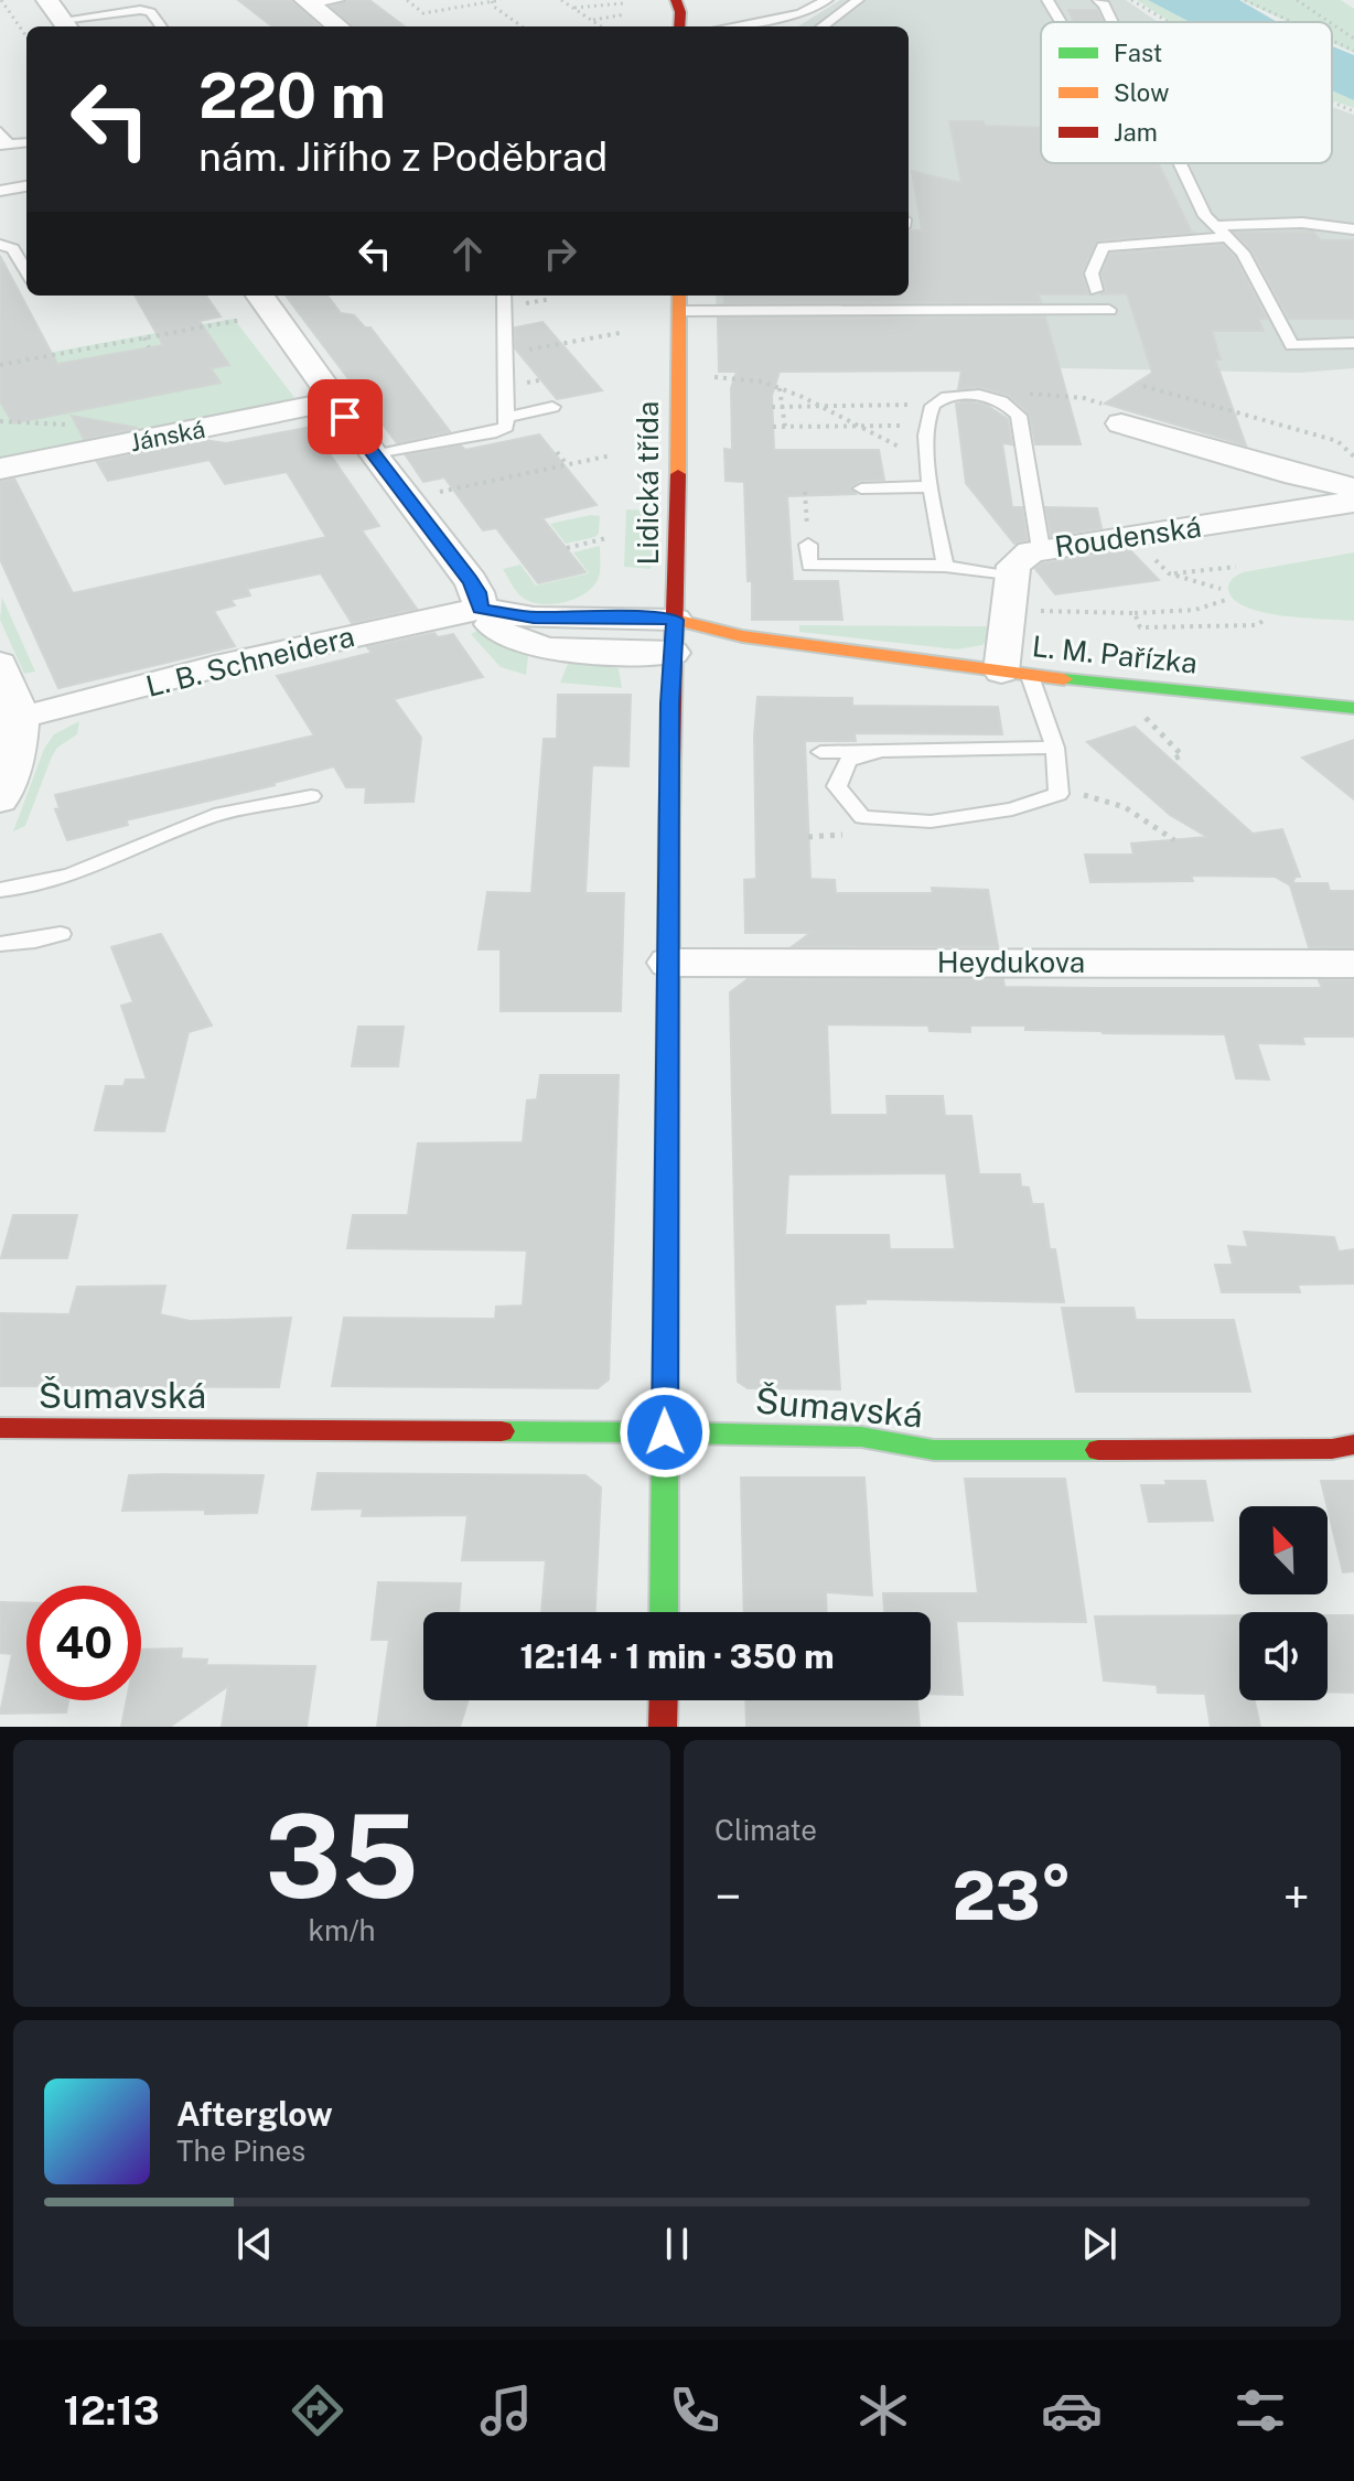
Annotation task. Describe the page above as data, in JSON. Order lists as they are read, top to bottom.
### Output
{
  "streets": {
    "street": [
      "Jánská",
      "Lidická třída",
      "Roudenská",
      "L. M. Pařízka",
      "L. B. Schneidera",
      "Heydukova",
      "Šumavská"
    ]
  },
  "crossings": [
    ["Lidická třída", "Heydukova"],
    ["Lidická třída", "Šumavská"]
  ],
  "legend": ["Fast", "Slow", "Jam"],
  "north": "top left",
  "page": {
    "turn": ["220 m", "nám. Jiřího z Poděbrad"],
    "limit": "40",
    "trip": "12:14 · 1 min · 350 m",
    "tile": [
      ["35", "km/h"],
      "Climate"
    ],
    "heat": ["−", "23°", "+"],
    "song": ["Afterglow", "The Pines"],
    "tabs": "12:13"
  }
}
